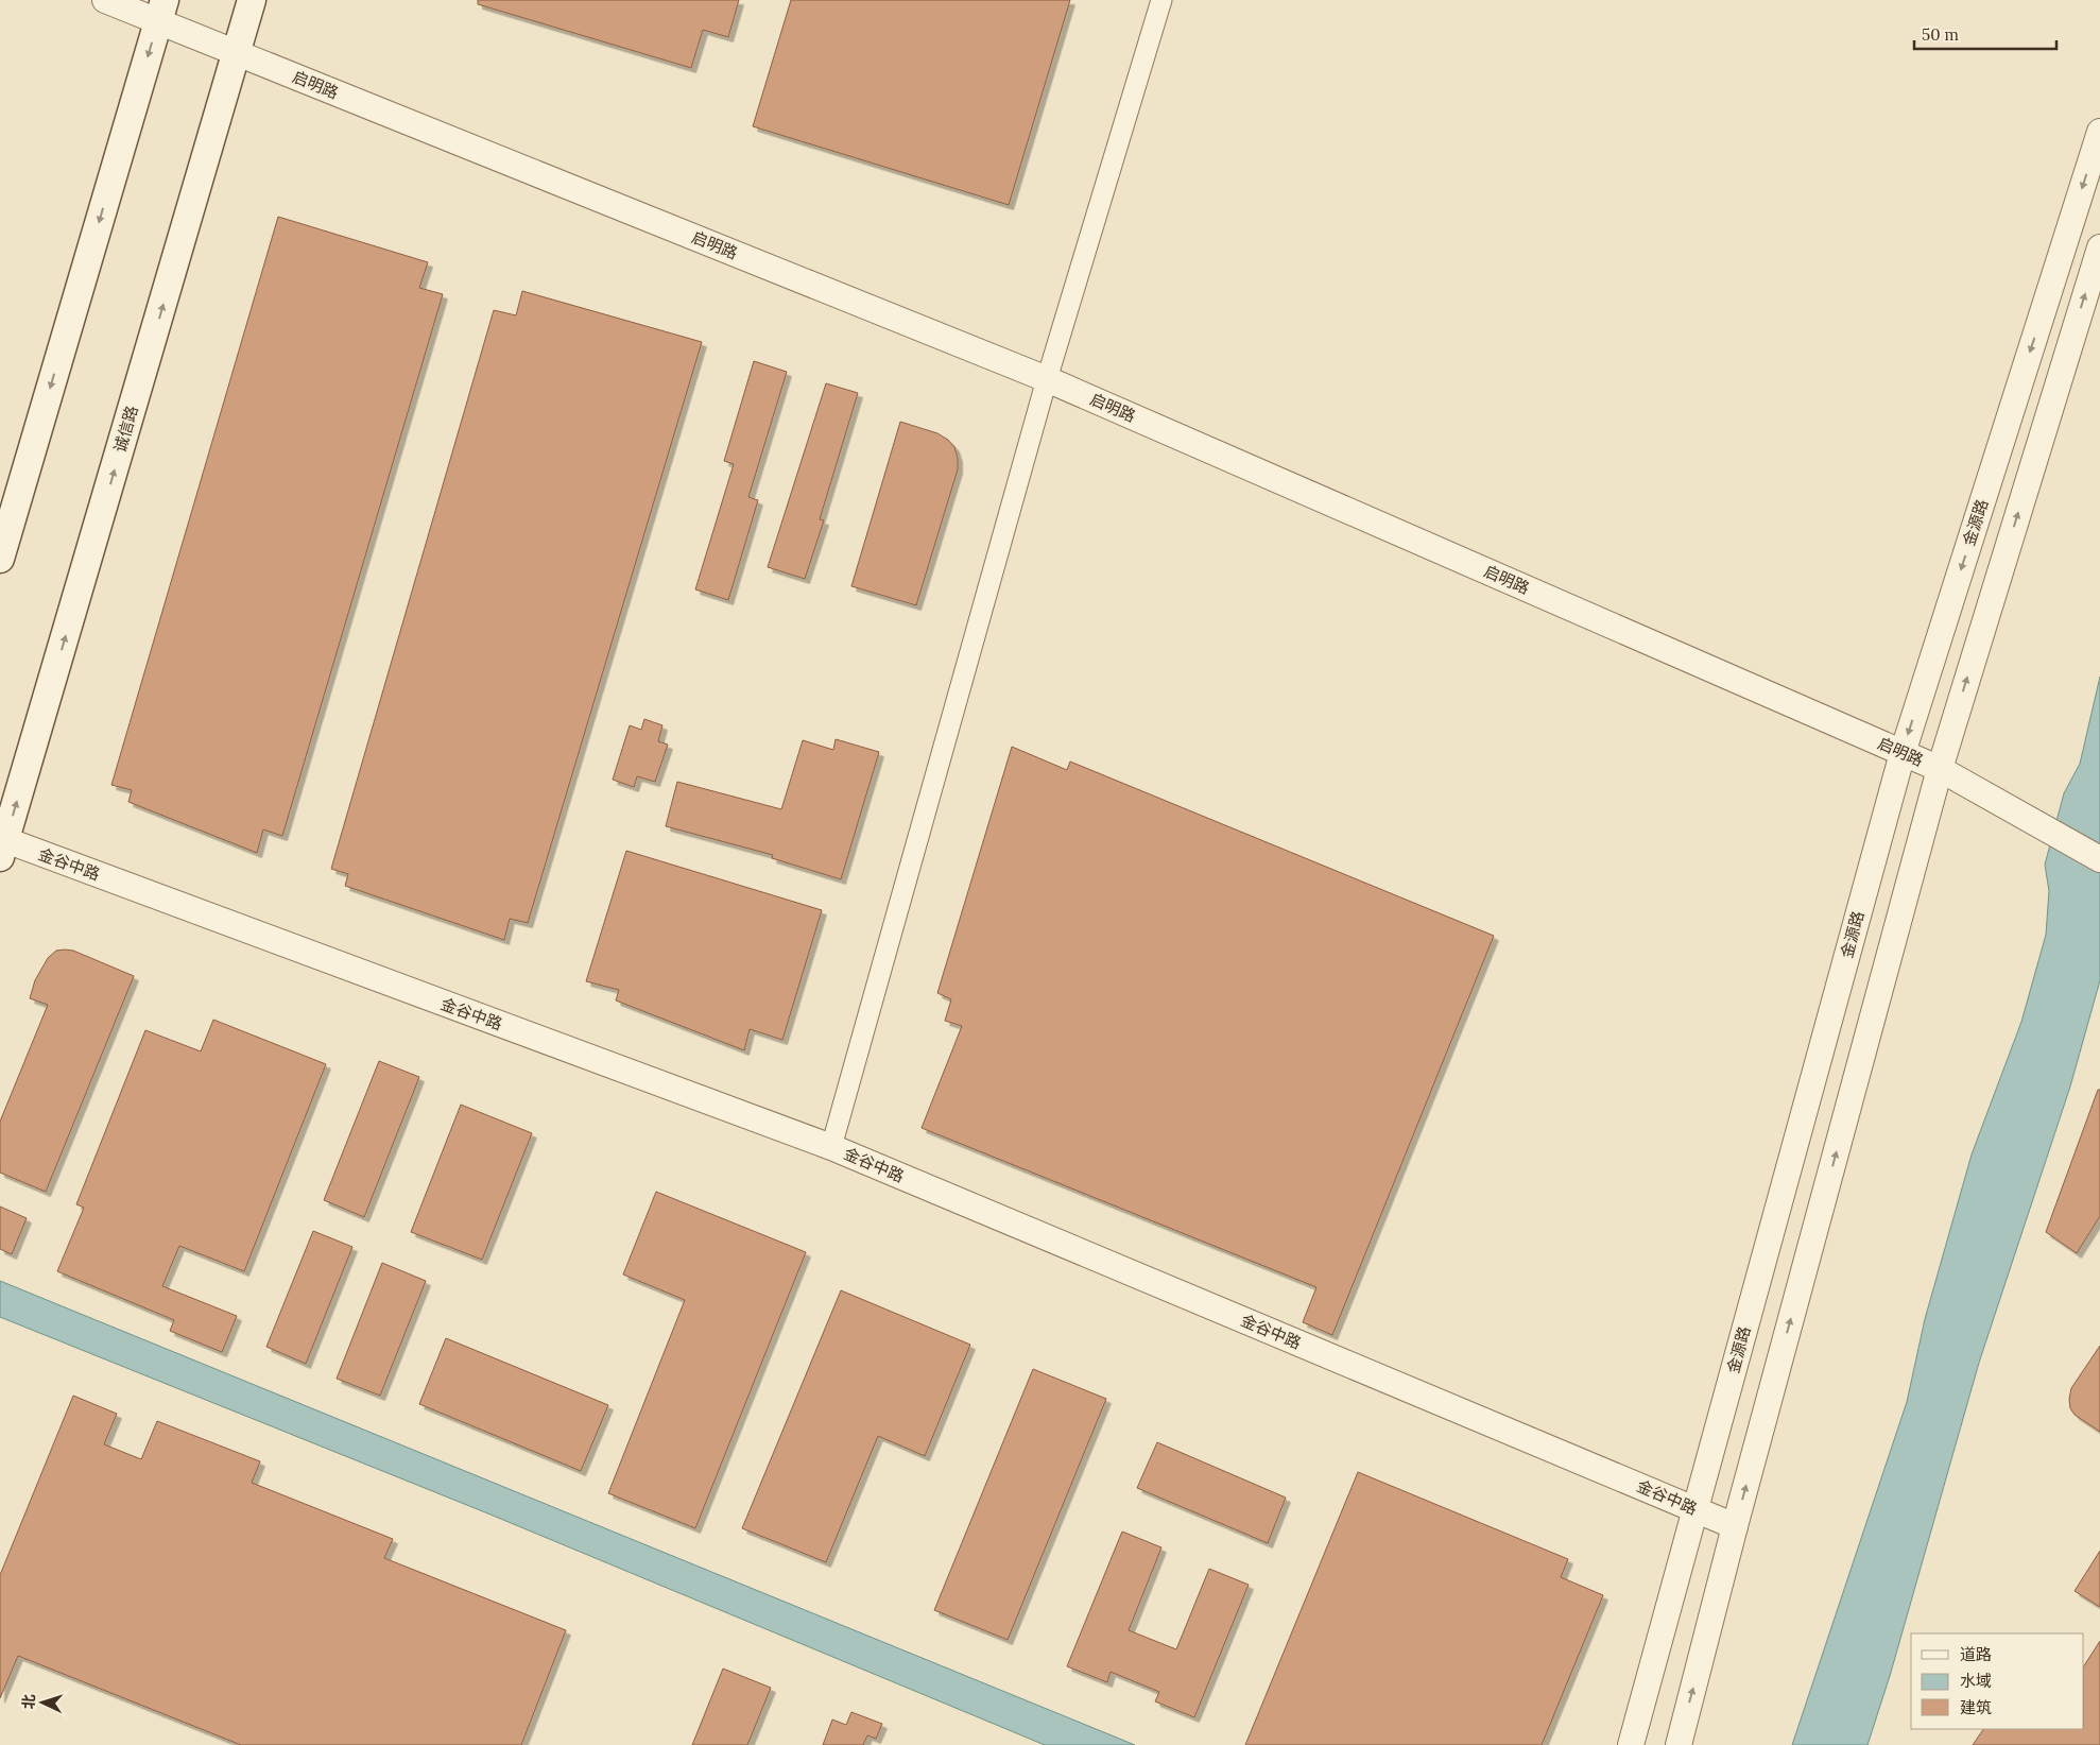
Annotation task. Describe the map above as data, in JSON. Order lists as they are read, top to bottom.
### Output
{
  "streets": {
    "main road": ["诚信路"],
    "street": ["启明路", "金源路", "金谷中路"]
  },
  "crossings": [
    ["启明路", "诚信路"],
    ["启明路", "金源路"],
    ["诚信路", "金谷中路"],
    ["金源路", "金谷中路"]
  ],
  "legend": ["道路", "水域", "建筑"],
  "scale_bar": "50 m",
  "north": "left"
}
